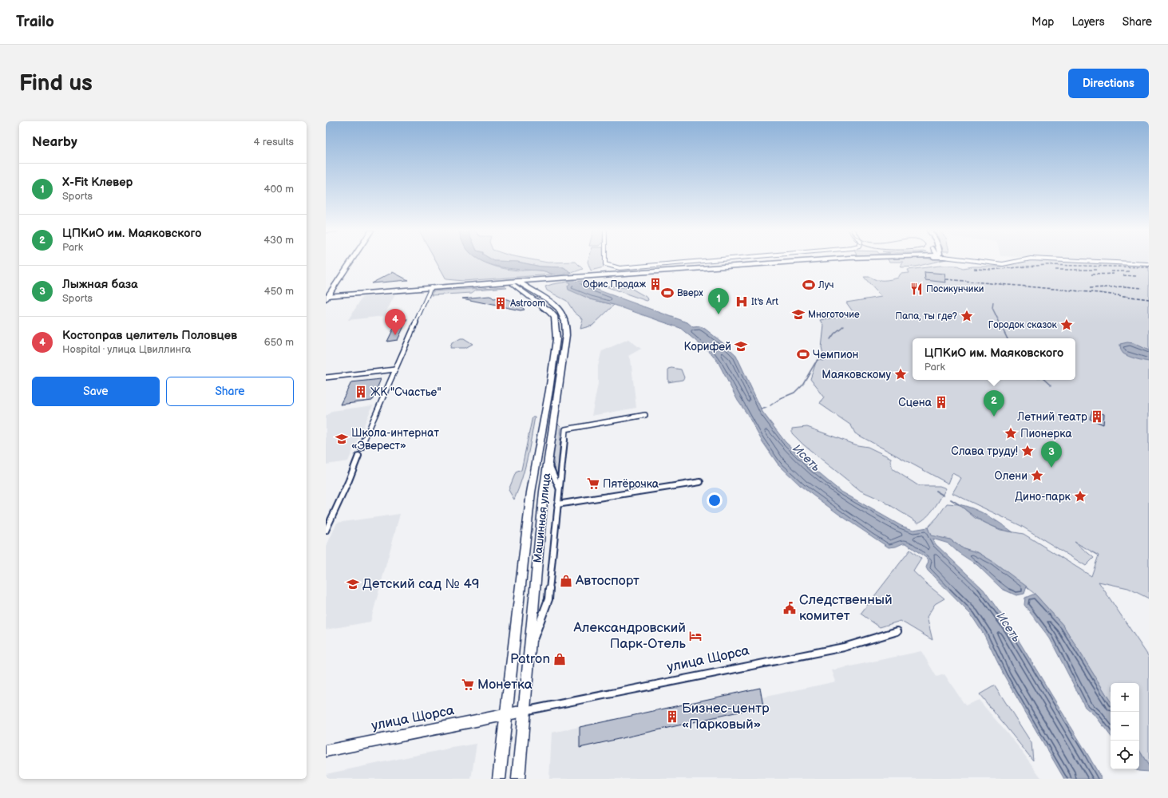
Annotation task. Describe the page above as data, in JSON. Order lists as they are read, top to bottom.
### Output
{
  "streets": {
    "main road": ["Машинная улица", "улица Щорса"]
  },
  "crossings": [
    ["Машинная улица", "улица Щорса"]
  ],
  "water": ["Исеть"],
  "places": {
    "building": [
      "Офис Продаж",
      "Astroom",
      "ЖК \"Счастье\"",
      "Сцена",
      "Летний театр",
      "Бизнес-центр «Парковый»"
    ],
    "sports": ["Луч", "Вверх", "Чемпион"],
    "restaurant": ["Посикунчики"],
    "hospital": ["It's Art"],
    "school or university": [
      "Многоточие",
      "Корифей",
      "Школа-интернат «Эверест»",
      "Детский сад № 49"
    ],
    "place": [
      "Папа, ты где?",
      "Городок сказок",
      "Маяковскому",
      "Пионерка",
      "Слава труду!",
      "Олени",
      "Дино-парк"
    ],
    "supermarket": ["Пятёрочка", "Монетка"],
    "shop": ["Автоспорт", "Patron"],
    "public building": ["Следственный комитет"],
    "hotel": ["Александровский Парк-Отель"]
  },
  "page": {
    "header": "Trailo",
    "nav": ["Map", "Layers", "Share"],
    "buttons": [
      "Directions",
      ["Save", "Share"]
    ],
    "title": "Find us",
    "heading": ["Nearby", "4 results"],
    "list": [
      {
        "mark": "1",
        "name": "X-Fit Клевер",
        "note": "Sports",
        "value": "400 m"
      },
      {
        "mark": "2",
        "name": "ЦПКиО им. Маяковского",
        "note": "Park",
        "value": "430 m"
      },
      {
        "mark": "3",
        "name": "Лыжная база",
        "note": "Sports",
        "value": "450 m"
      },
      {
        "mark": "4",
        "name": "Костоправ целитель Половцев",
        "note": "Hospital · улица Цвиллинга",
        "value": "650 m"
      }
    ],
    "pins": [
      "1",
      "4",
      "2",
      "3"
    ],
    "popup": ["ЦПКиО им. Маяковского", "Park"],
    "map_buttons": ["+", "−"]
  }
}
